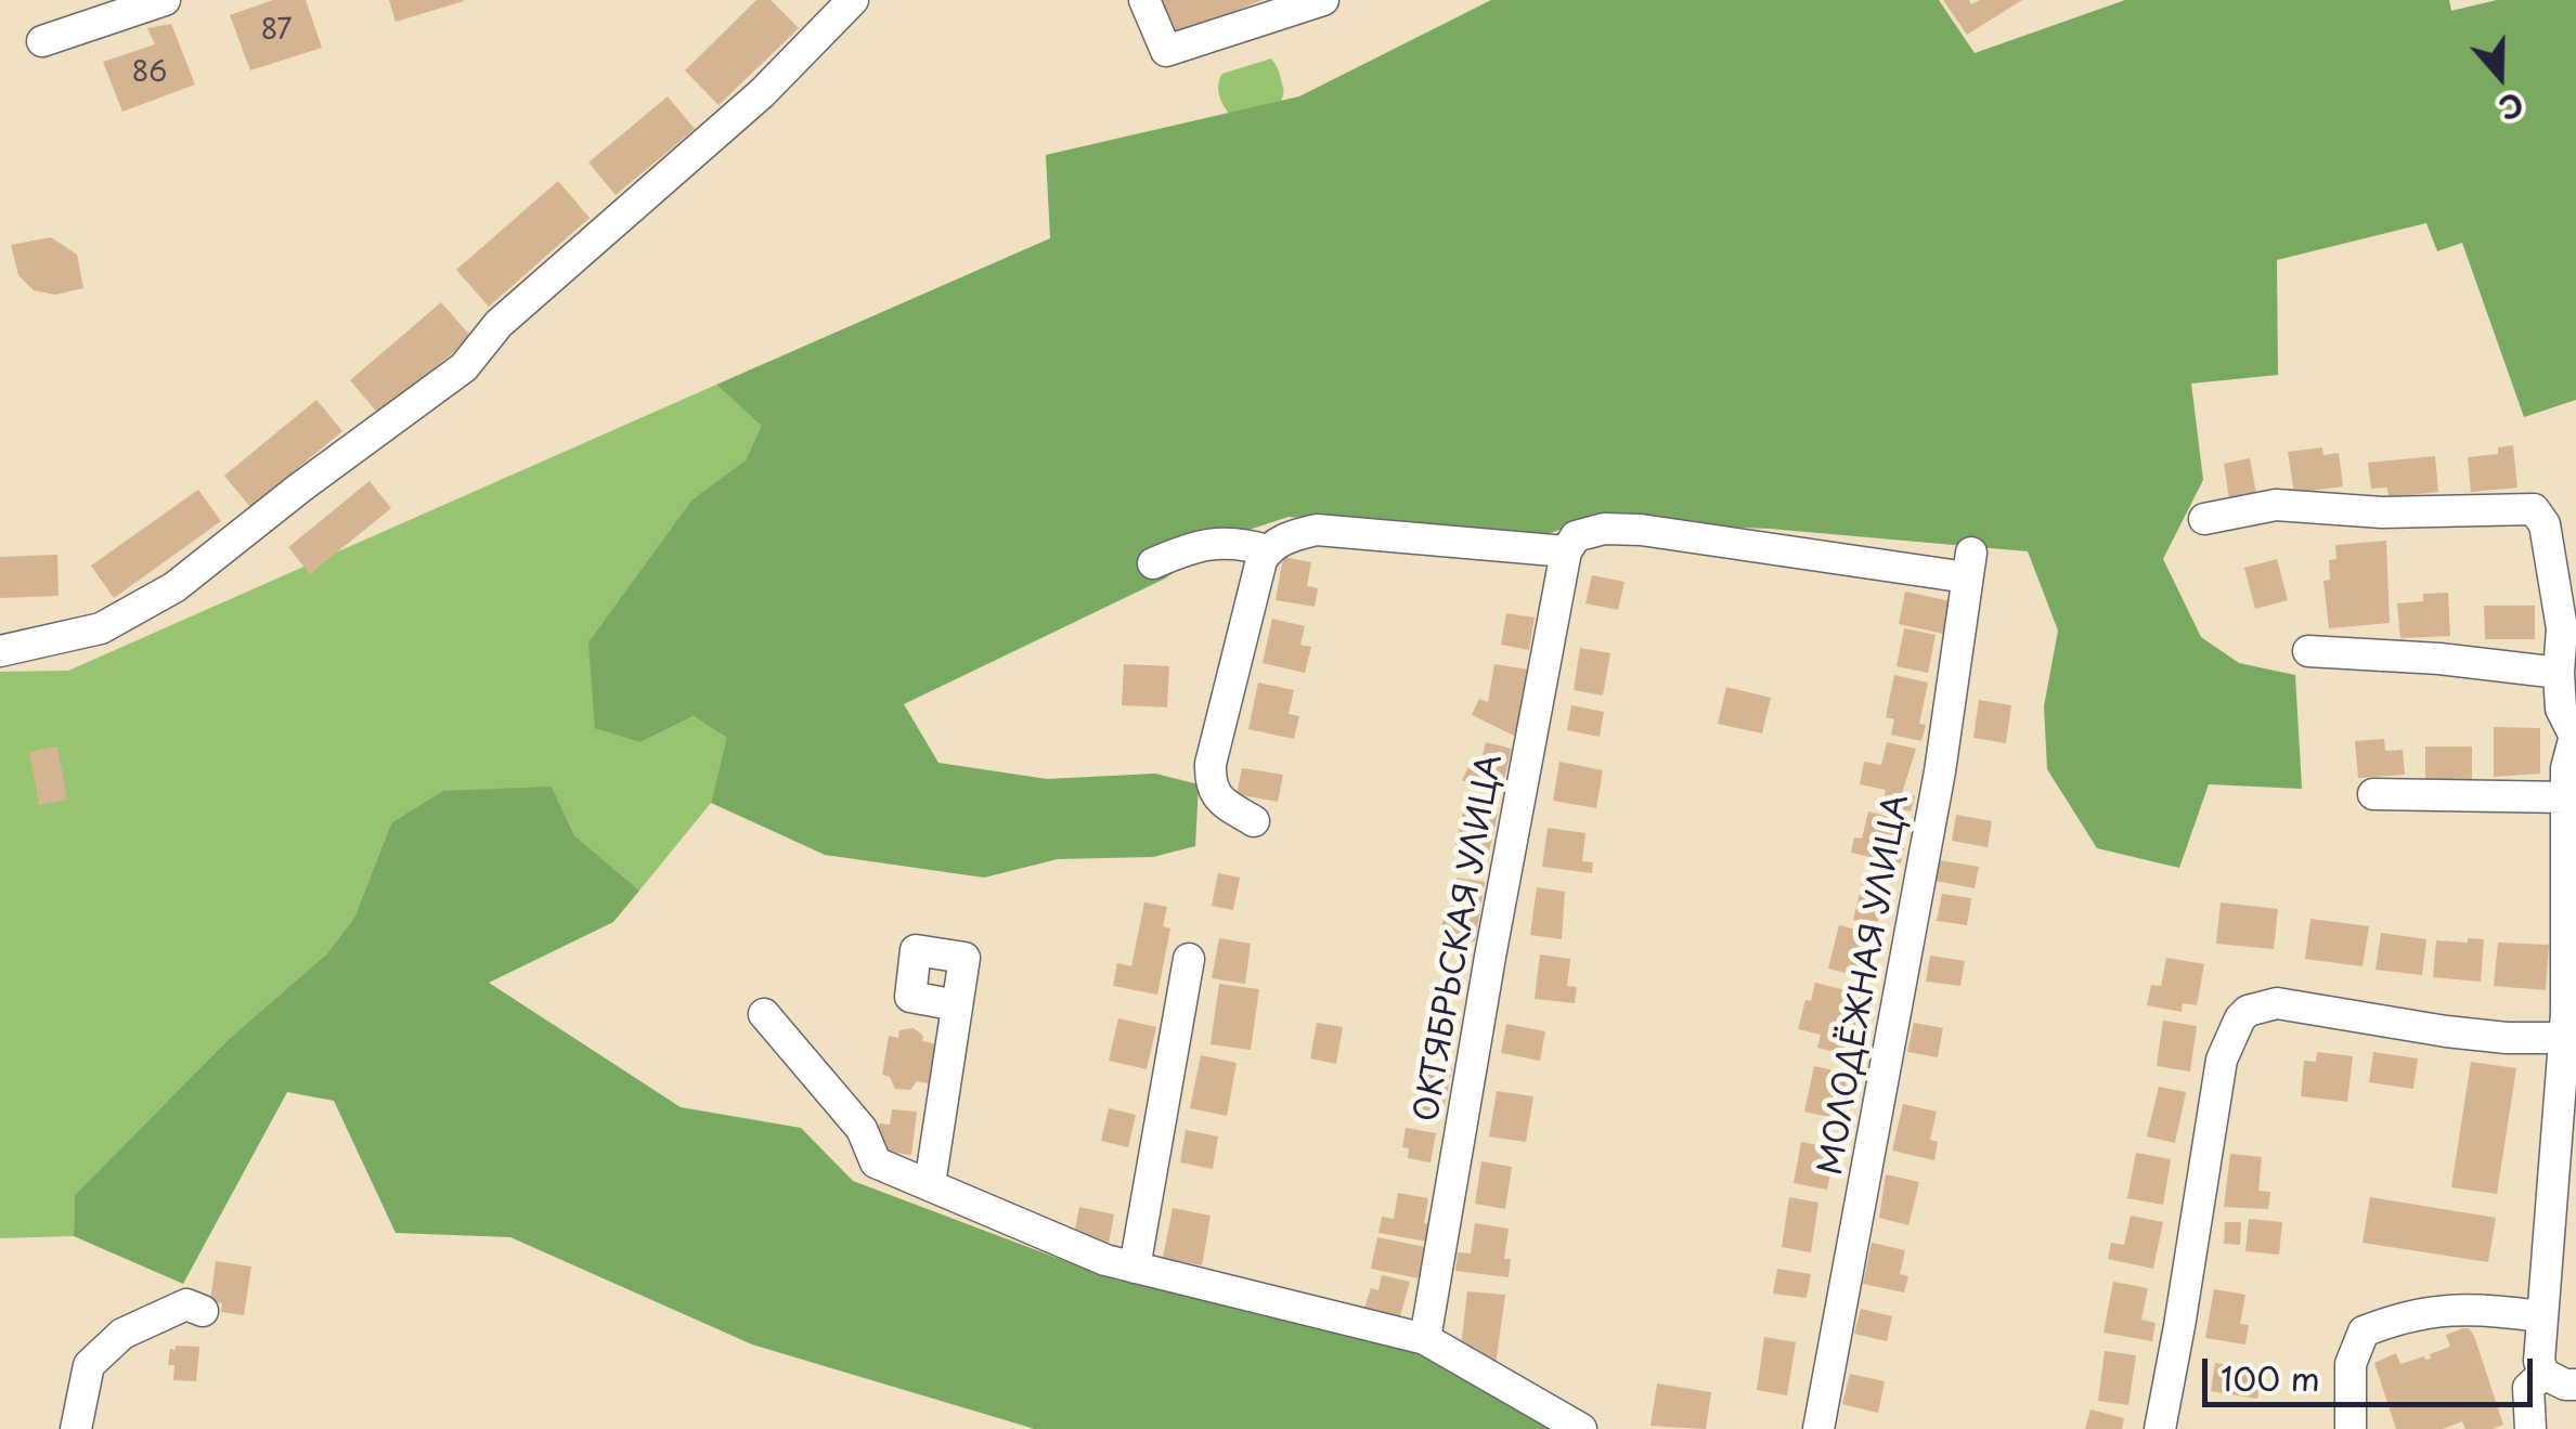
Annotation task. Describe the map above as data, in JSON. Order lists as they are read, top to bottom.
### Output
{
  "streets": {
    "street": ["ОКТЯБРЬСКАЯ УЛИЦА", "МОЛОДЁЖНАЯ УЛИЦА"]
  },
  "crossings": [
    ["ОКТЯБРЬСКАЯ УЛИЦА", "МОЛОДЁЖНАЯ УЛИЦА"]
  ],
  "house_numbers": ["87", "86"],
  "scale_bar": "100 m",
  "north": "bottom"
}
